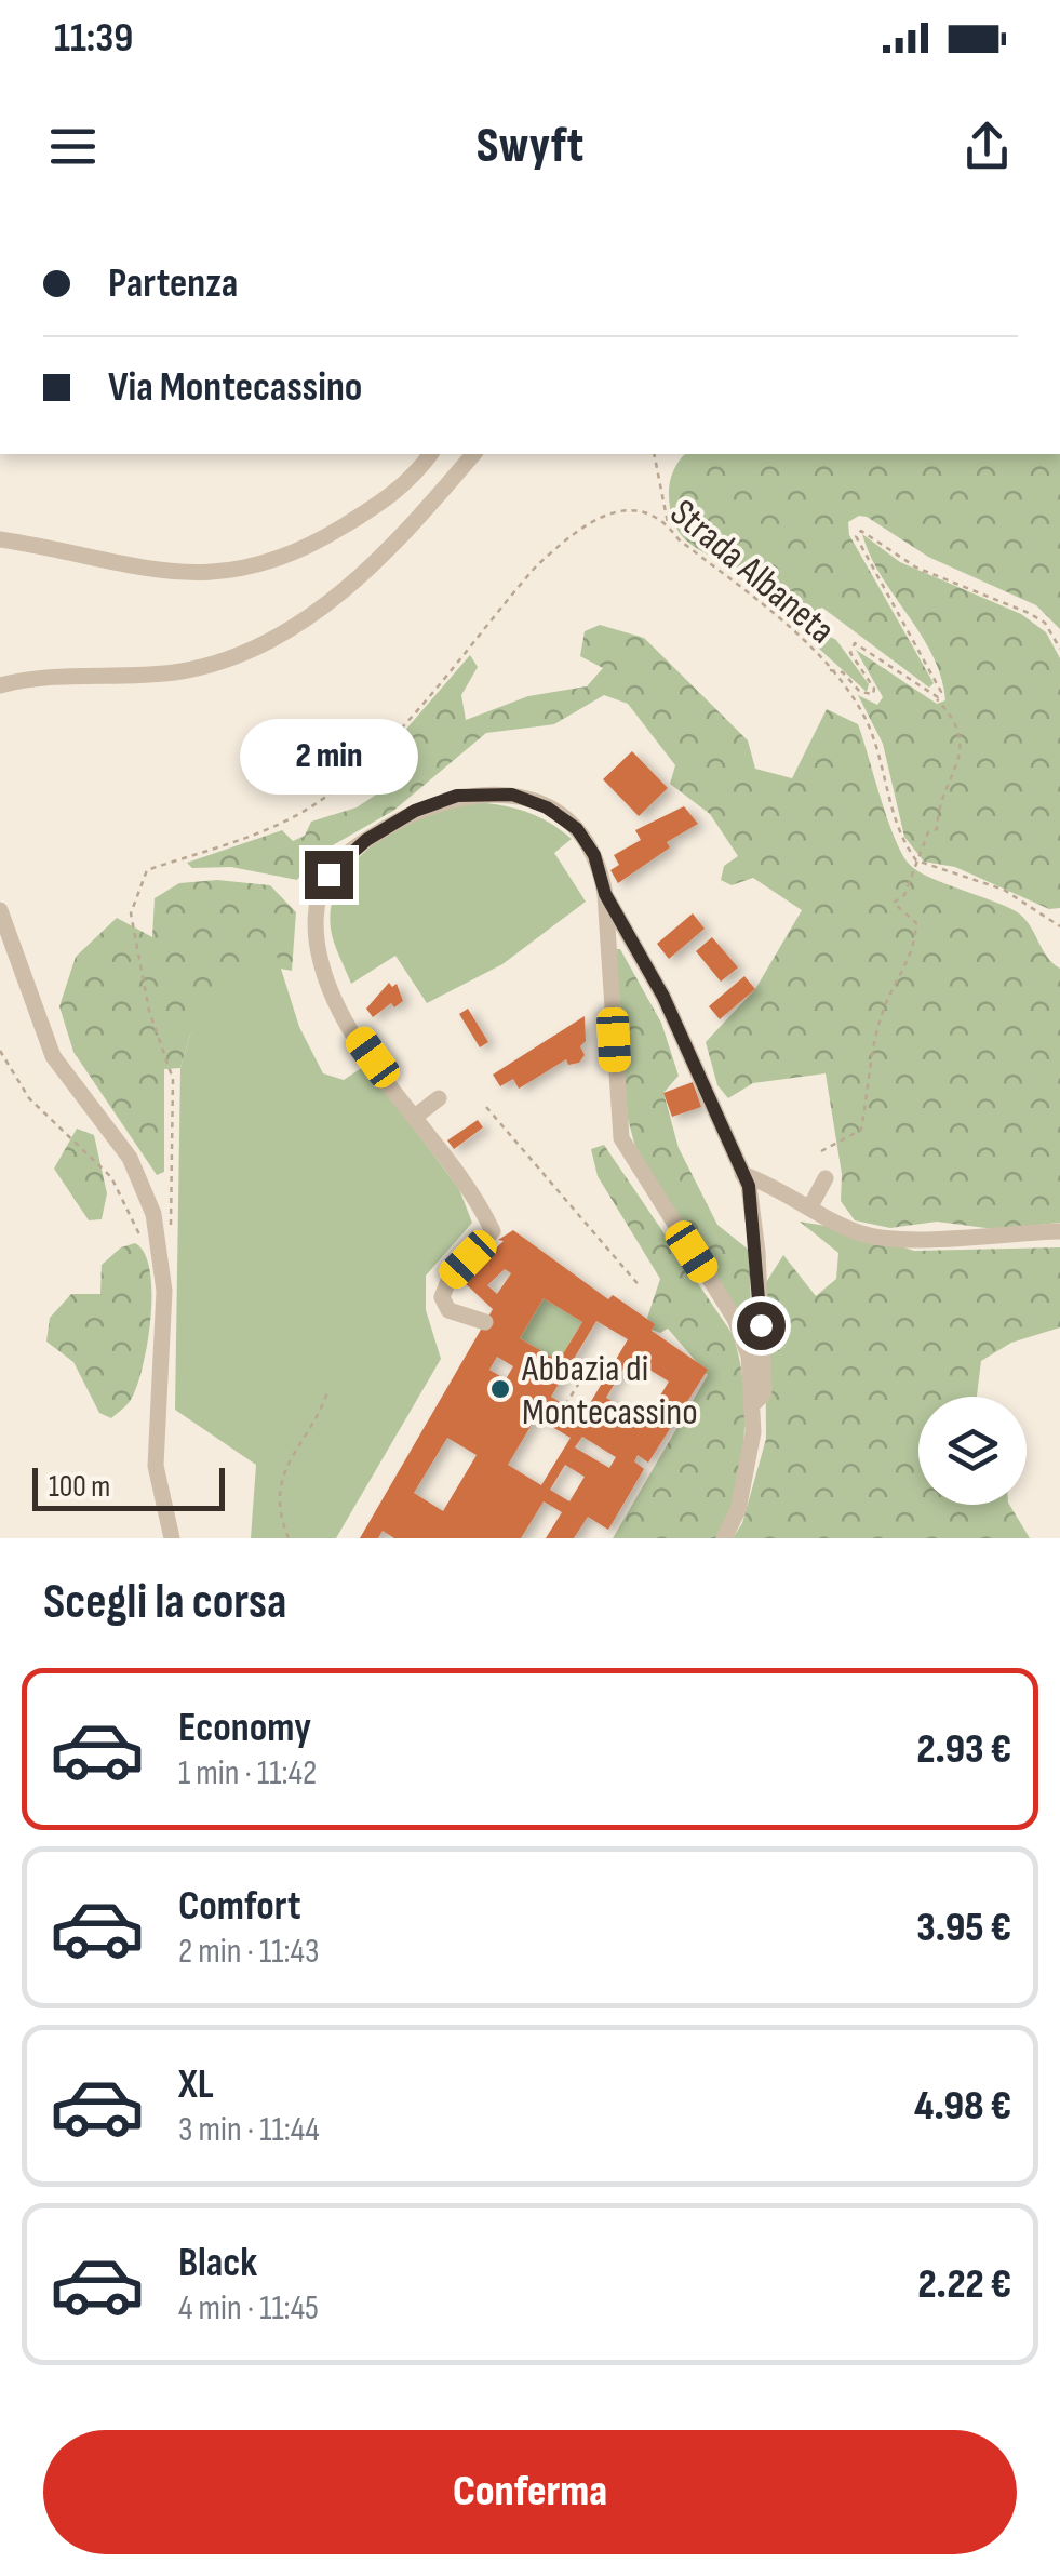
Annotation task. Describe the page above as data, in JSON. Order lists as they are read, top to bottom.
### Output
{
  "streets": {
    "path": ["Strada Albaneta"]
  },
  "places": ["Abbazia di Montecassino"],
  "scale_bar": "100 m",
  "page": {
    "status": "11:39",
    "header": "Swyft",
    "banner": ["Partenza", "Via Montecassino"],
    "bubble": "2 min",
    "scale": "100 m",
    "heading": "Scegli la corsa",
    "list": [
      {
        "name": "Economy",
        "note": "1 min · 11:42",
        "value": "2.93 €"
      },
      {
        "name": "Comfort",
        "note": "2 min · 11:43",
        "value": "3.95 €"
      },
      {
        "name": "XL",
        "note": "3 min · 11:44",
        "value": "4.98 €"
      },
      {
        "name": "Black",
        "note": "4 min · 11:45",
        "value": "2.22 €"
      }
    ],
    "buttons": "Conferma"
  }
}
